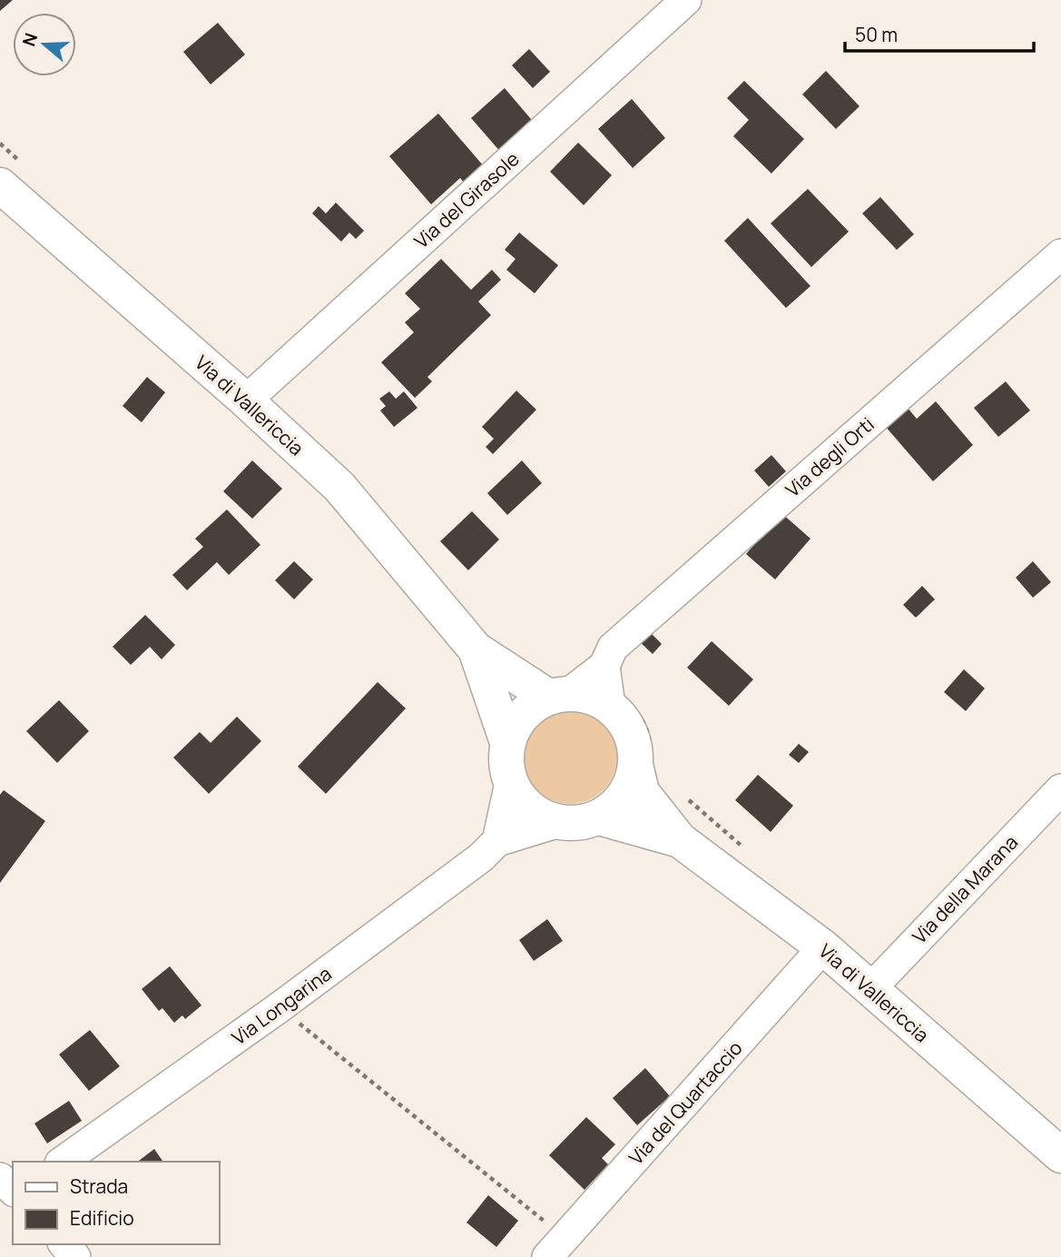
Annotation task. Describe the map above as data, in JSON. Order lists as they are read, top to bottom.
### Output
{
  "streets": {
    "street": [
      "Via del Girasole",
      "Via di Vallericcia",
      "Via degli Orti",
      "Via della Marana",
      "Via Longarina",
      "Via del Quartaccio"
    ]
  },
  "crossings": [
    ["Via del Girasole", "Via di Vallericcia"],
    ["Via di Vallericcia", "Via degli Orti"],
    ["Via di Vallericcia", "Via della Marana"],
    ["Via di Vallericcia", "Via Longarina"],
    ["Via di Vallericcia", "Via del Quartaccio"],
    ["Via degli Orti", "Via Longarina"]
  ],
  "legend": ["Strada", "Edificio"],
  "scale_bar": "50 m",
  "north": "left"
}
